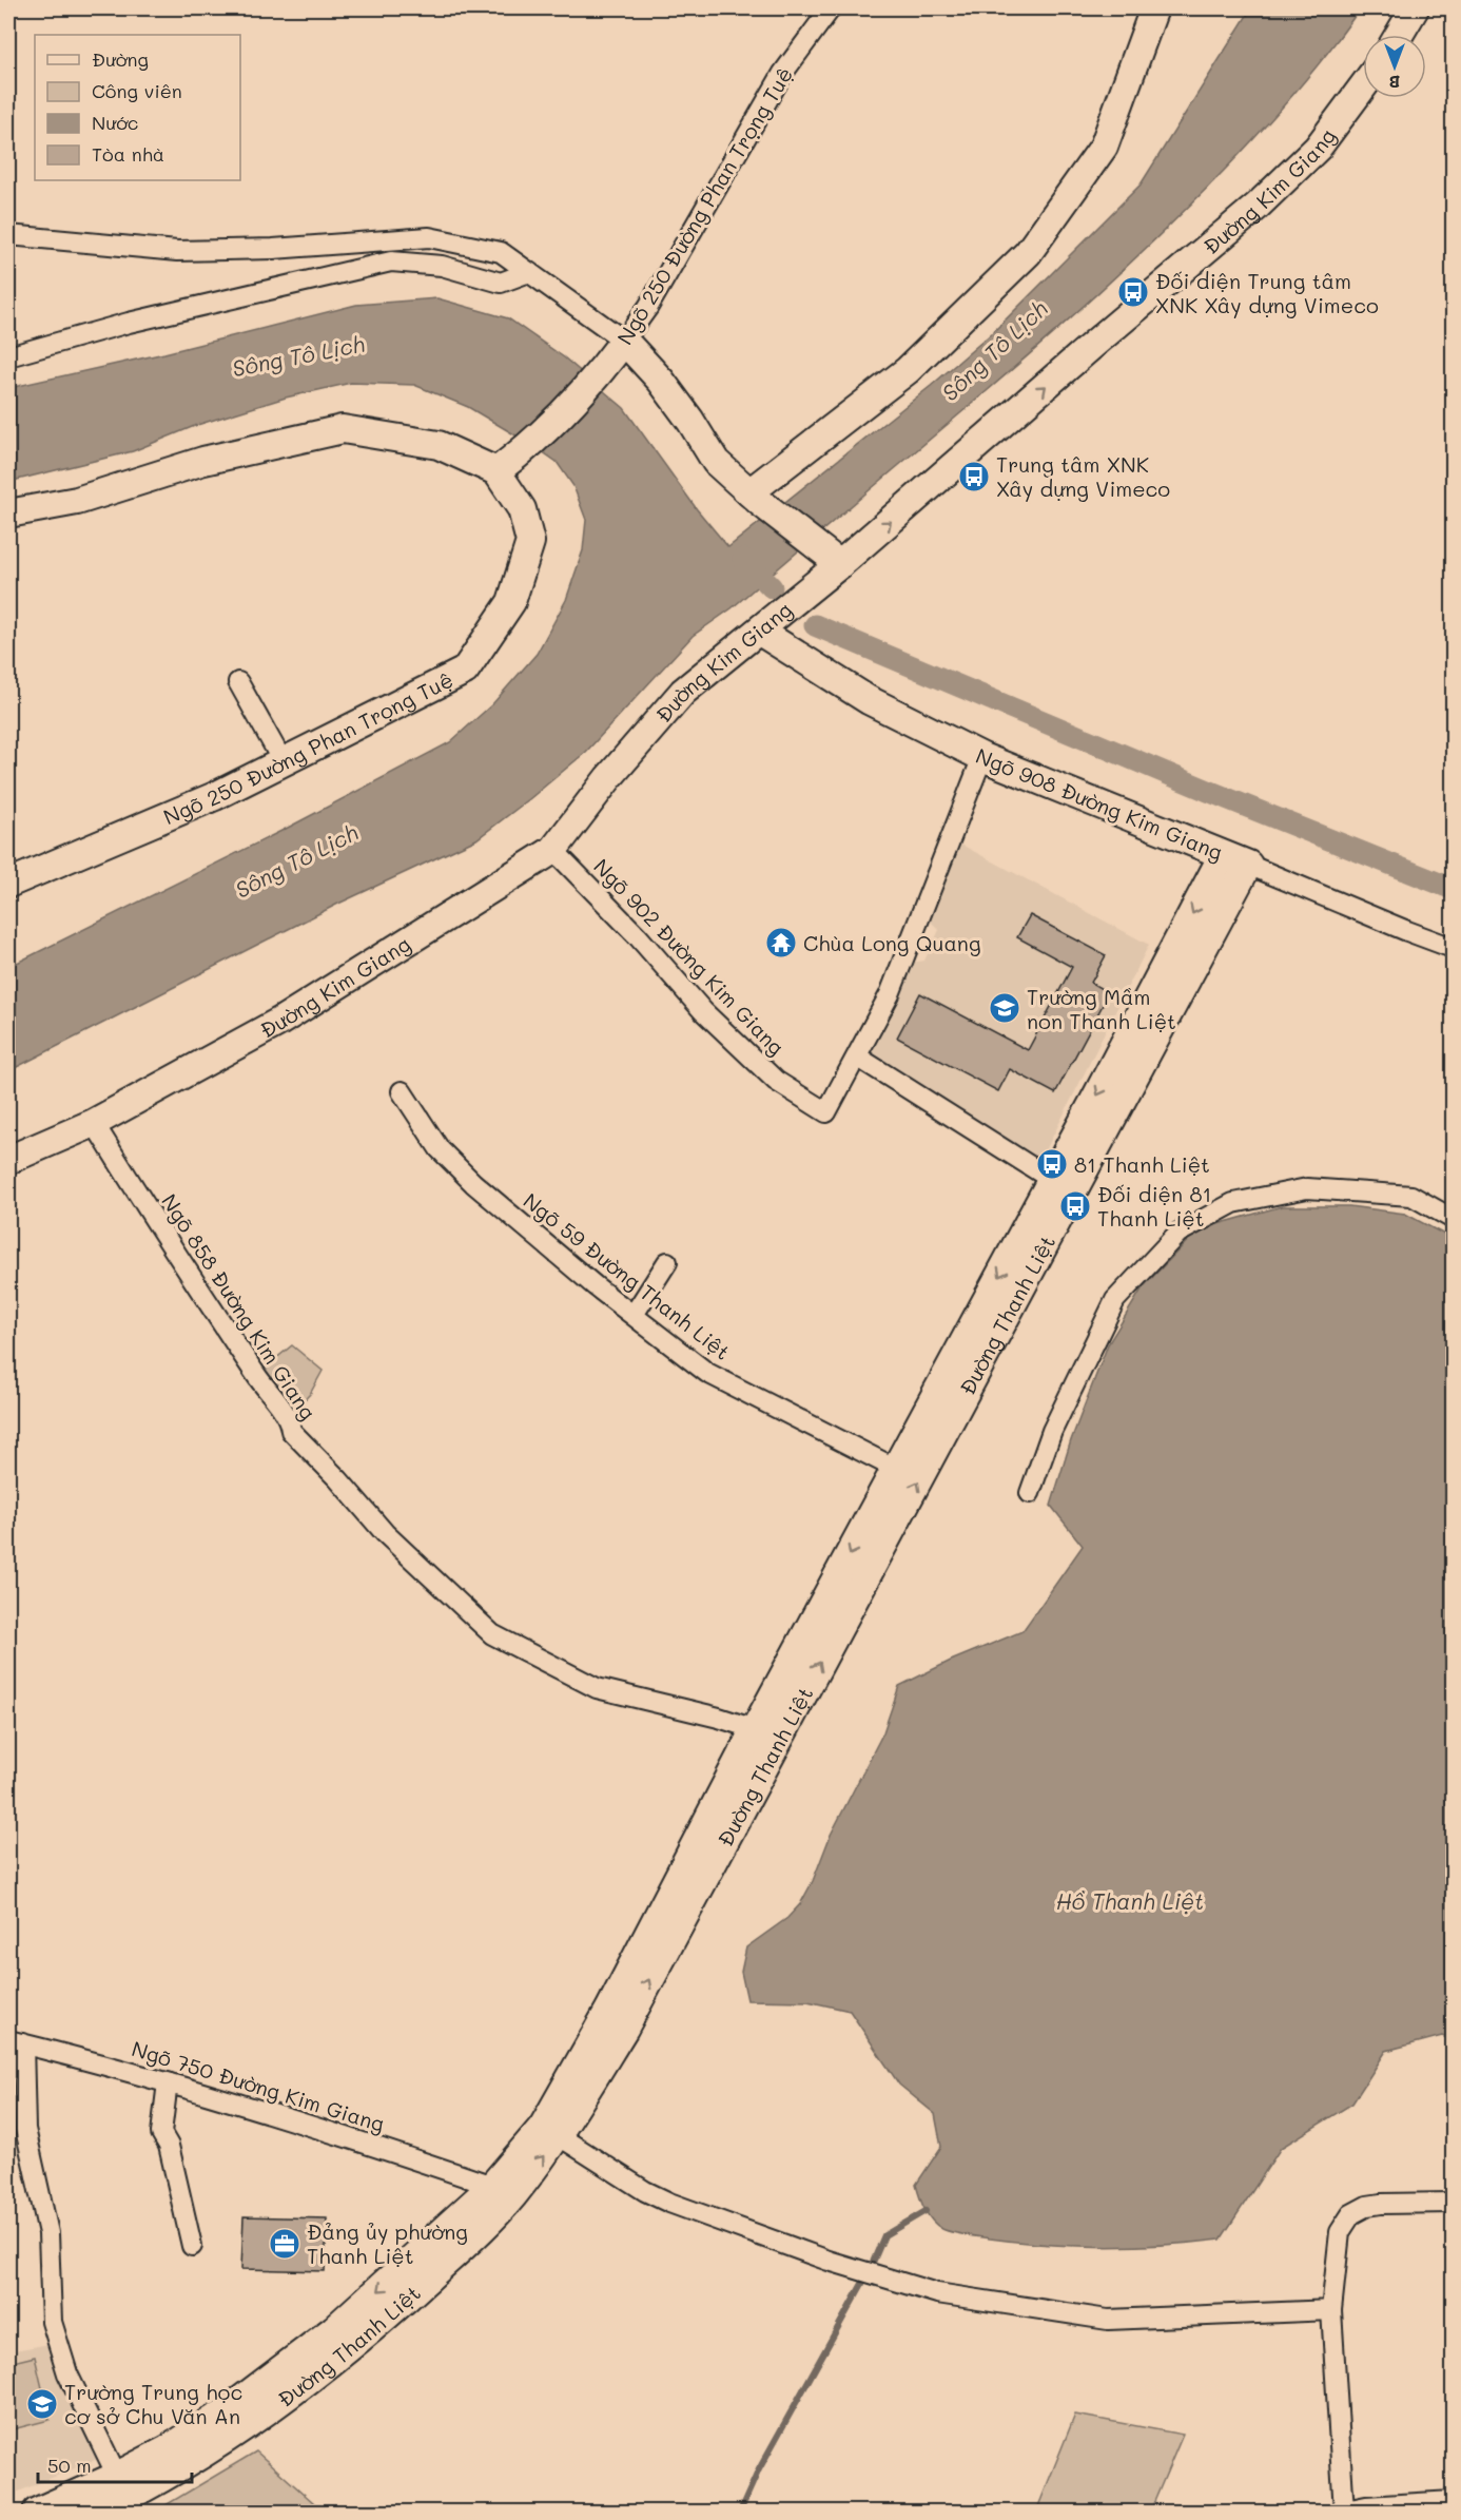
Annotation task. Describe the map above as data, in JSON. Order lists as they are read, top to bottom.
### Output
{
  "streets": {
    "street": [
      "Đường Kim Giang",
      "Ngõ 250 Đường Phan Trọng Tuệ",
      "Ngõ 908 Đường Kim Giang",
      "Ngõ 902 Đường Kim Giang",
      "Ngõ 59 Đường Thanh Liệt",
      "Ngõ 858 Đường Kim Giang",
      "Đường Thanh Liệt",
      "Ngõ 750 Đường Kim Giang"
    ]
  },
  "crossings": [
    ["Đường Kim Giang", "Ngõ 908 Đường Kim Giang"],
    ["Đường Kim Giang", "Ngõ 902 Đường Kim Giang"],
    ["Đường Kim Giang", "Ngõ 858 Đường Kim Giang"],
    ["Ngõ 908 Đường Kim Giang", "Đường Thanh Liệt"],
    ["Ngõ 59 Đường Thanh Liệt", "Đường Thanh Liệt"],
    ["Ngõ 858 Đường Kim Giang", "Đường Thanh Liệt"],
    ["Đường Thanh Liệt", "Ngõ 750 Đường Kim Giang"]
  ],
  "water": ["Sông Tô Lịch", "Hồ Thanh Liệt"],
  "places": {
    "bus stop": [
      "Đối diện Trung tâm XNK Xây dựng Vimeco",
      "Trung tâm XNK Xây dựng Vimeco",
      "81 Thanh Liệt",
      "Đối diện 81 Thanh Liệt"
    ],
    "temple": ["Chùa Long Quang"],
    "school or university": ["Trường Mầm non Thanh Liệt", "Trường Trung học cơ sở Chu Văn An"],
    "office": ["Đảng ủy phường Thanh Liệt"]
  },
  "legend": [
    "Đường",
    "Công viên",
    "Nước",
    "Tòa nhà"
  ],
  "scale_bar": "50 m",
  "north": "bottom"
}
